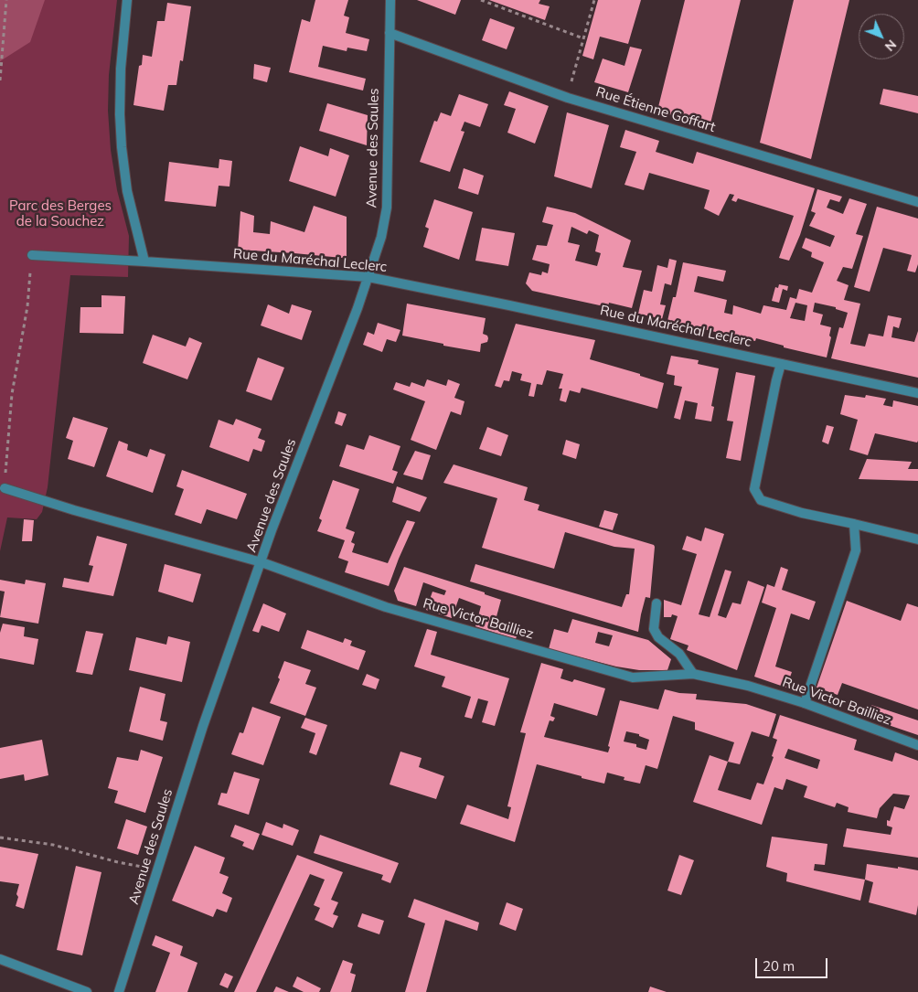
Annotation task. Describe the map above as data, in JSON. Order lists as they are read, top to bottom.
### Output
{
  "streets": {
    "street": [
      "Rue Étienne Goffart",
      "Avenue des Saules",
      "Rue du Maréchal Leclerc",
      "Rue Victor Bailliez"
    ]
  },
  "crossings": [
    ["Rue Étienne Goffart", "Avenue des Saules"],
    ["Avenue des Saules", "Rue du Maréchal Leclerc"],
    ["Avenue des Saules", "Rue Victor Bailliez"]
  ],
  "parks": ["Parc des Berges de la Souchez"],
  "scale_bar": "20 m",
  "north": "bottom right"
}
